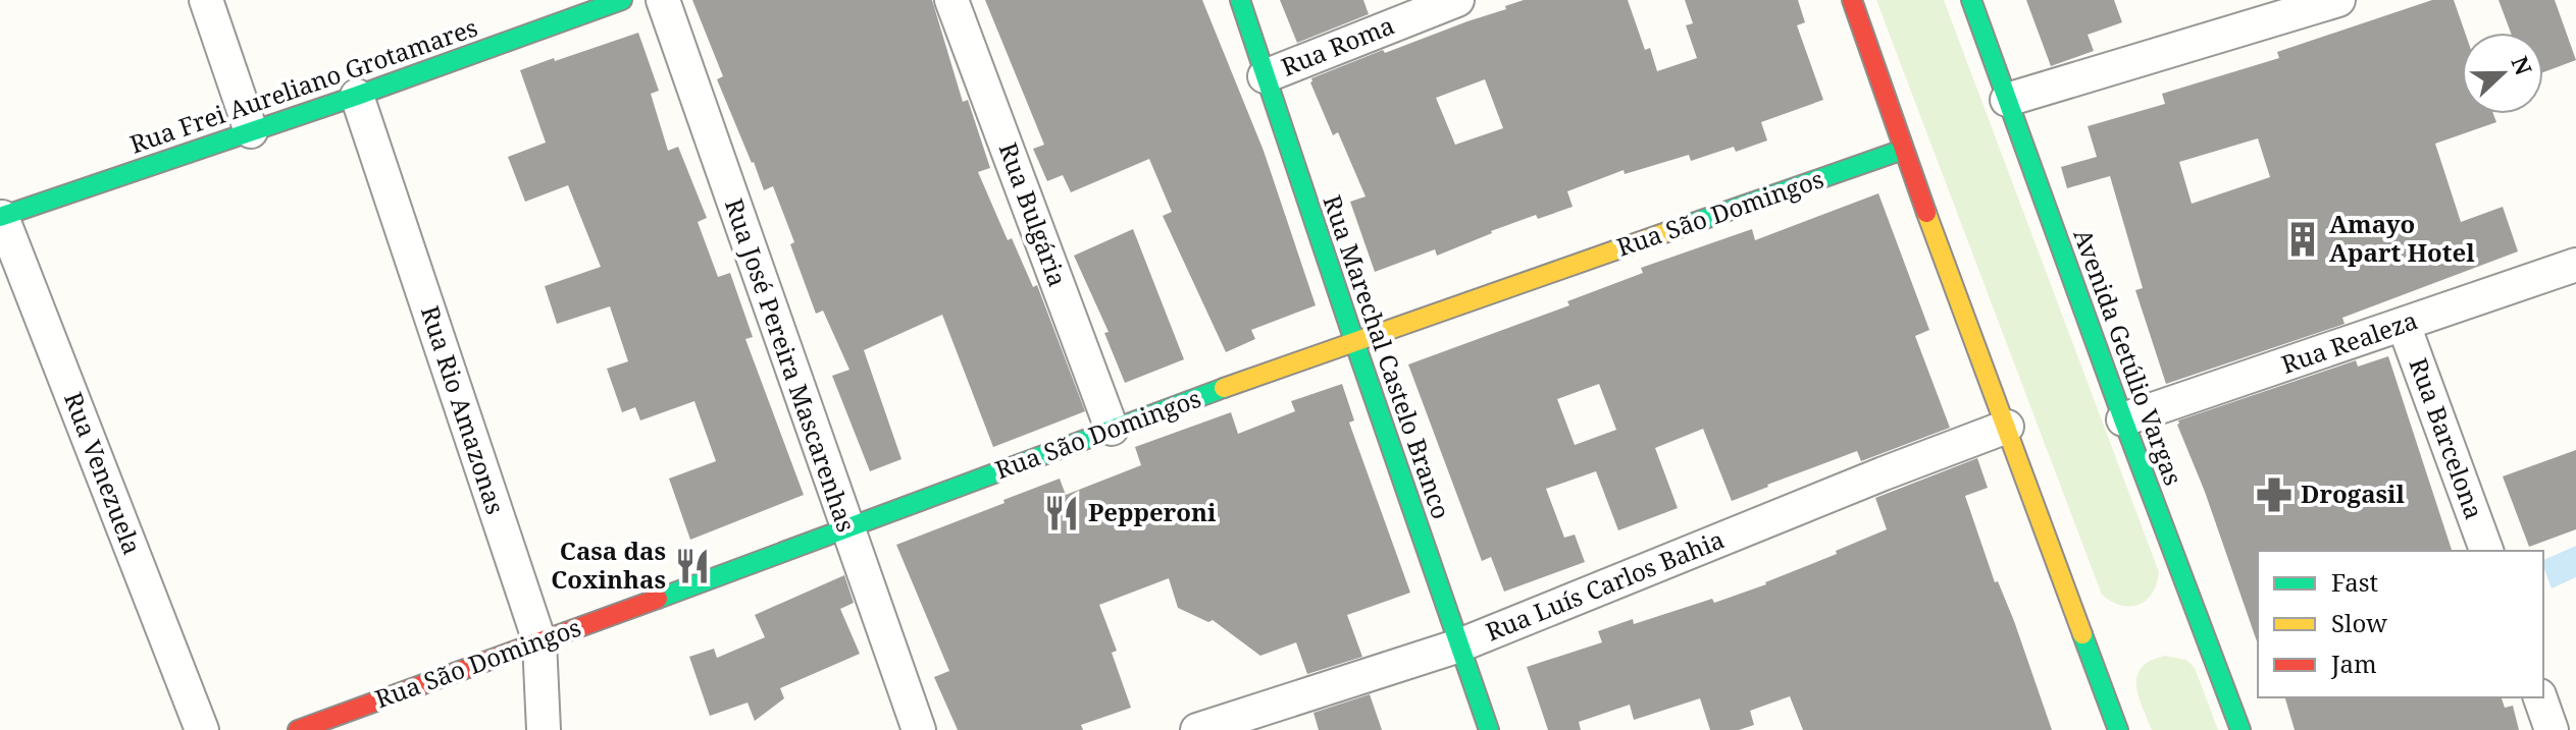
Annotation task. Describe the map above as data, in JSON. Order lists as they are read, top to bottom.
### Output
{
  "streets": {
    "street": [
      "Rua Roma",
      "Rua Frei Aureliano Grotamares",
      "Rua São Domingos",
      "Rua Bulgária",
      "Rua Realeza",
      "Rua Marechal Castelo Branco",
      "Avenida Getúlio Vargas",
      "Rua José Pereira Mascarenhas",
      "Rua Rio Amazonas",
      "Rua Barcelona",
      "Rua Venezuela",
      "Rua Luís Carlos Bahia"
    ]
  },
  "crossings": [
    ["Rua Roma", "Rua Marechal Castelo Branco"],
    ["Rua Frei Aureliano Grotamares", "Rua Rio Amazonas"],
    ["Rua Frei Aureliano Grotamares", "Rua Venezuela"],
    ["Rua São Domingos", "Rua Bulgária"],
    ["Rua São Domingos", "Rua Marechal Castelo Branco"],
    ["Rua São Domingos", "Rua José Pereira Mascarenhas"],
    ["Rua São Domingos", "Rua Rio Amazonas"],
    ["Rua Realeza", "Avenida Getúlio Vargas"],
    ["Rua Realeza", "Rua Barcelona"],
    ["Rua Marechal Castelo Branco", "Rua Luís Carlos Bahia"]
  ],
  "places": {
    "building": ["Amayo Apart Hotel"],
    "pharmacy": ["Drogasil"],
    "restaurant": ["Pepperoni", "Casa das Coxinhas"]
  },
  "legend": ["Fast", "Slow", "Jam"],
  "north": "right"
}
